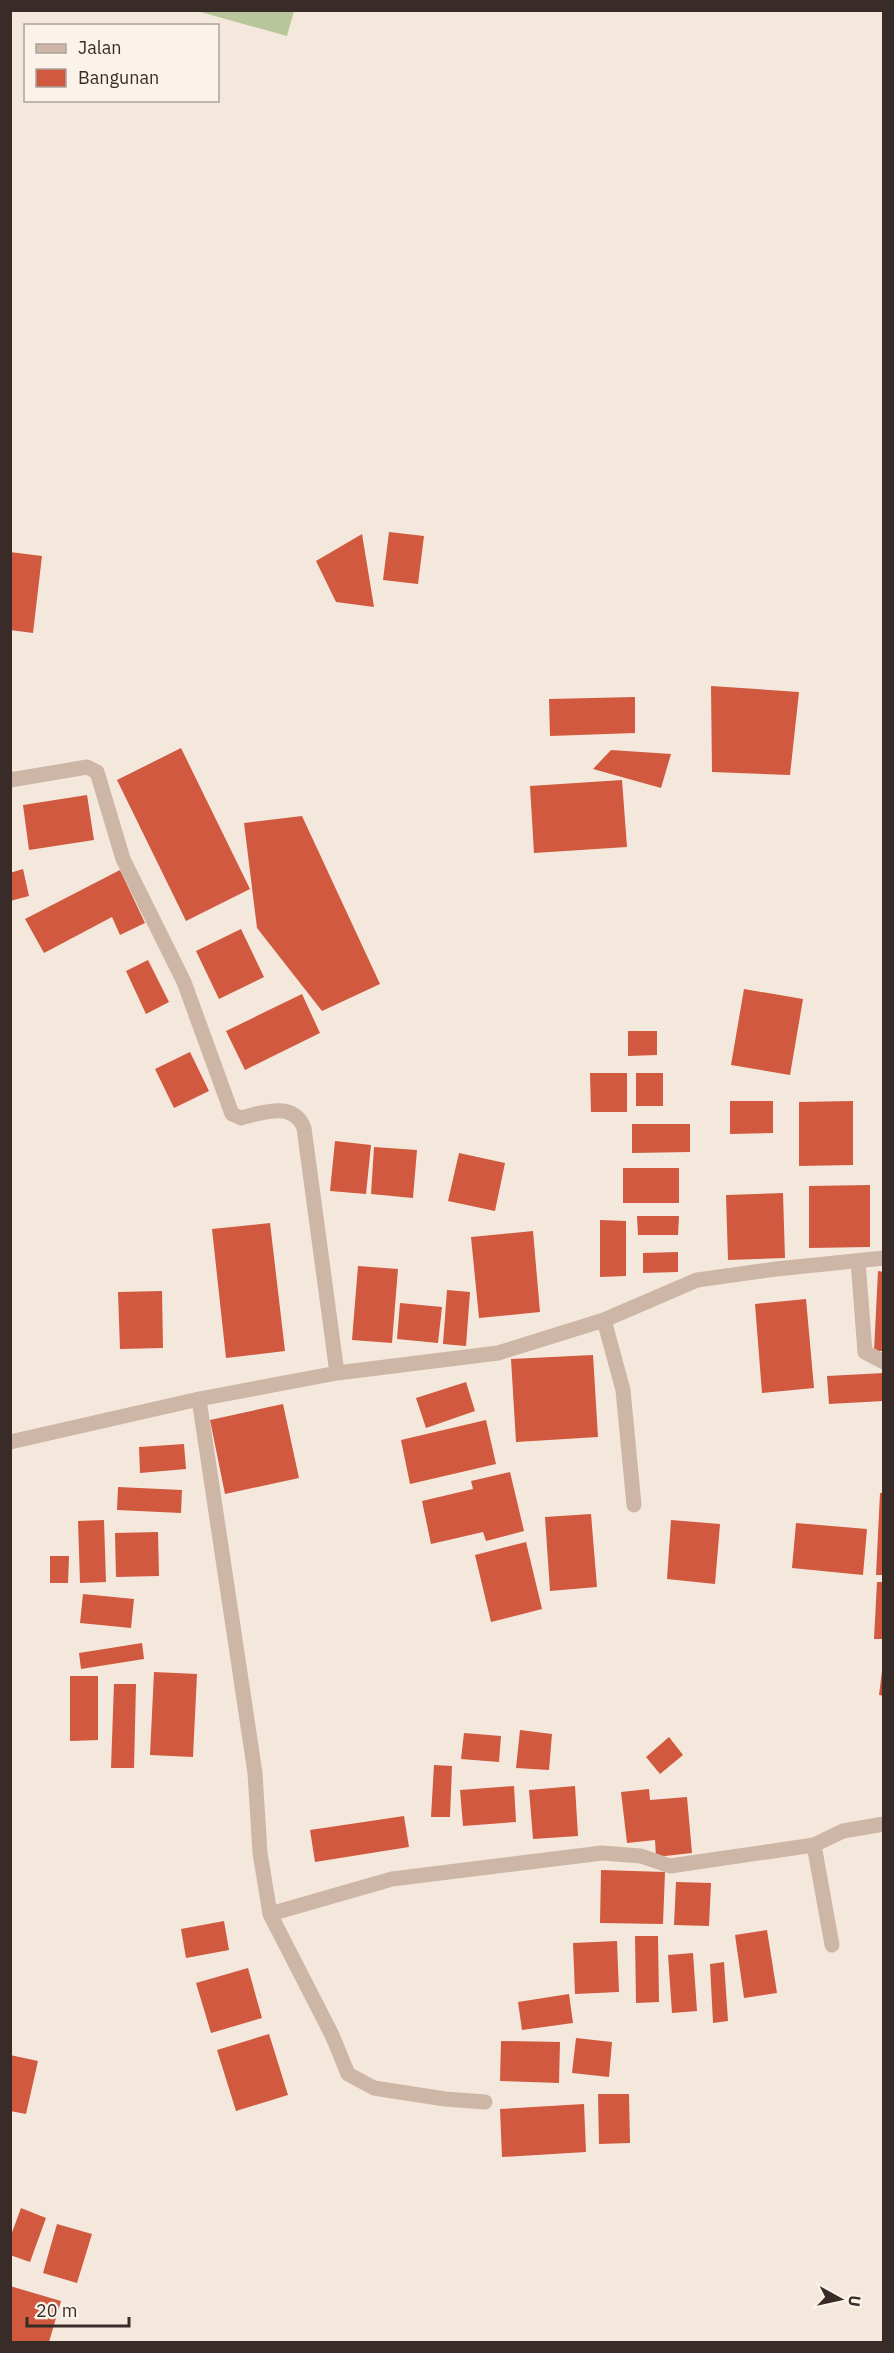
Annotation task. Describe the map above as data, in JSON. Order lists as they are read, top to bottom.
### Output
{
  "legend": ["Jalan", "Bangunan"],
  "scale_bar": "20 m",
  "north": "right"
}
